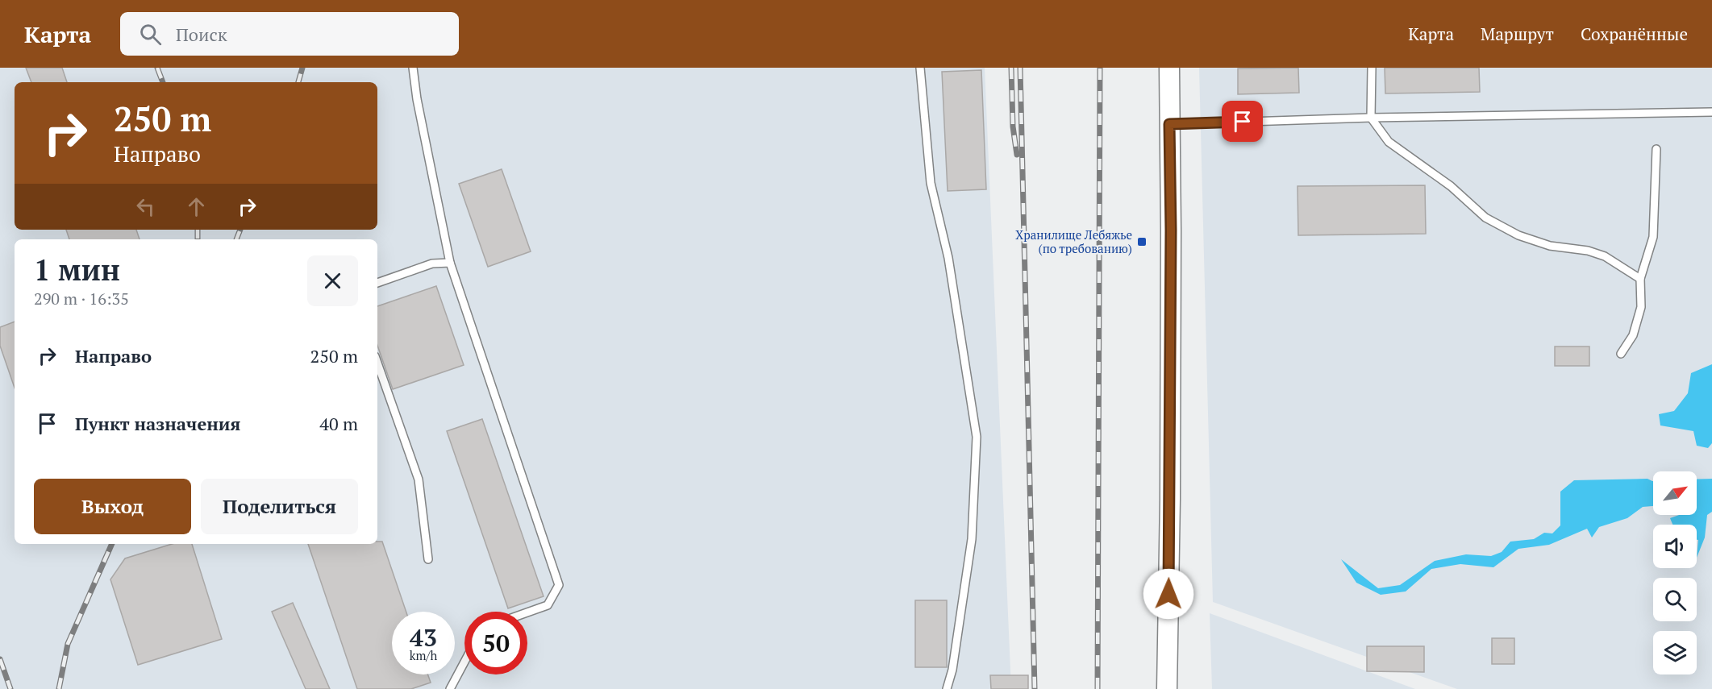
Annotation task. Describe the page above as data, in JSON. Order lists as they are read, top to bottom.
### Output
{
  "places": {
    "transit": ["Хранилище Лебяжье (по требованию)"]
  },
  "north": "top right",
  "page": {
    "header": "Карта",
    "search": "Поиск",
    "nav": ["Карта", "Маршрут", "Сохранённые"],
    "turn": ["250 m", "Направо"],
    "heading": ["1 мин", "290 m · 16:35"],
    "list": [
      {
        "name": "Направо",
        "value": "250 m"
      },
      {
        "name": "Пункт назначения",
        "value": "40 m"
      }
    ],
    "buttons": ["Выход", "Поделиться"],
    "speed": "43 km/h",
    "limit": "50"
  }
}
